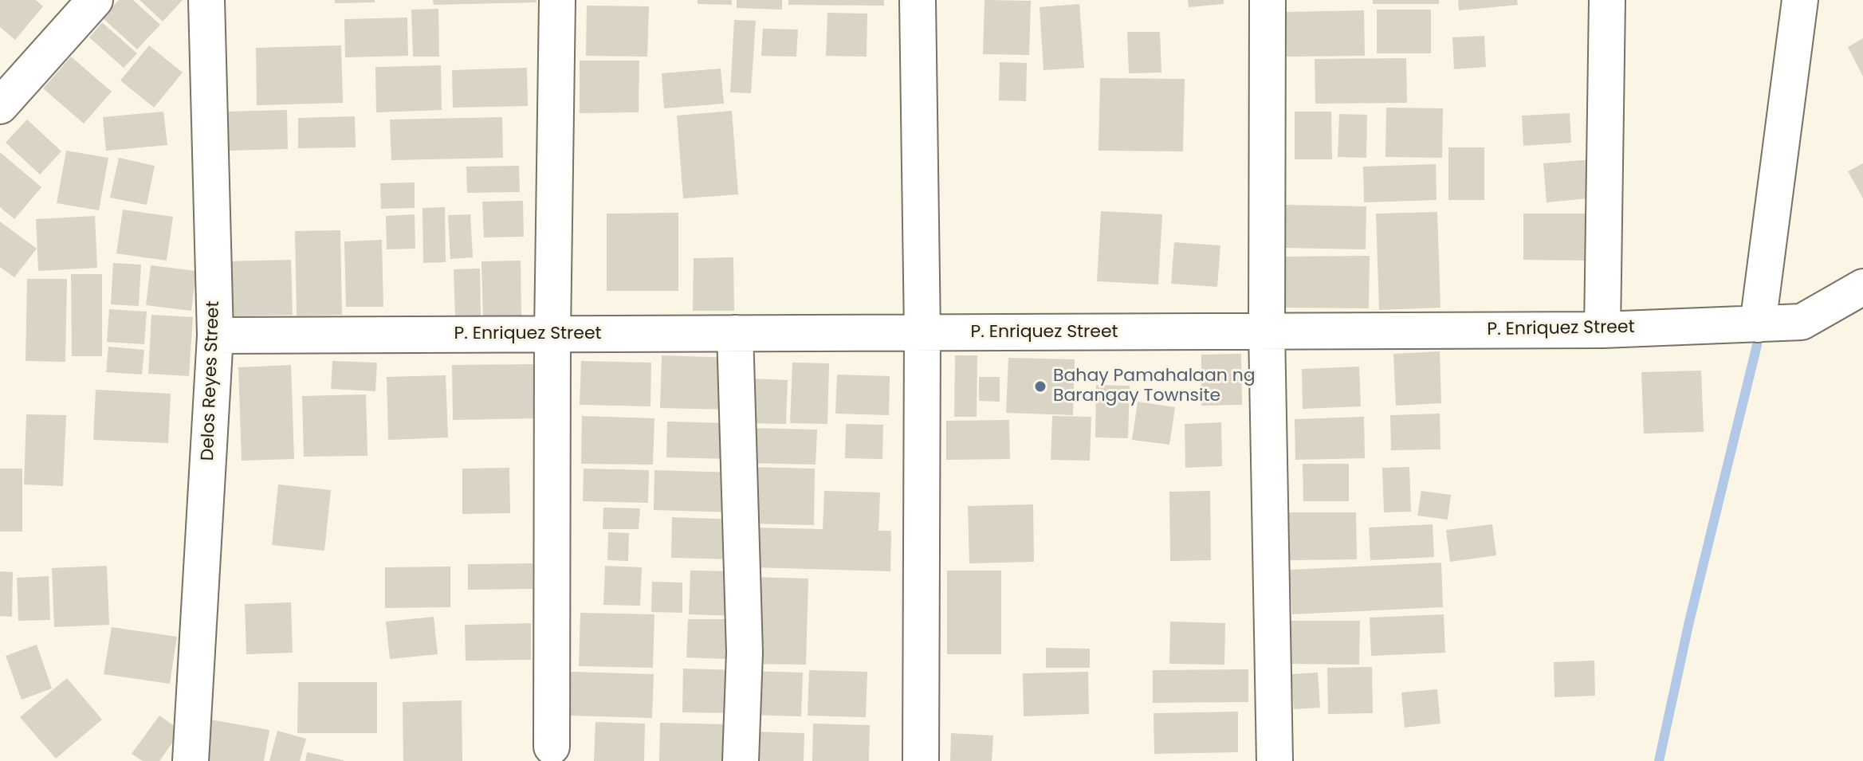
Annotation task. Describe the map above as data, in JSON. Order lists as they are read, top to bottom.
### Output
{
  "streets": {
    "street": ["P. Enriquez Street", "Delos Reyes Street"]
  },
  "crossings": [
    ["P. Enriquez Street", "Delos Reyes Street"]
  ],
  "places": ["Bahay Pamahalaan ng Barangay Townsite"]
}
